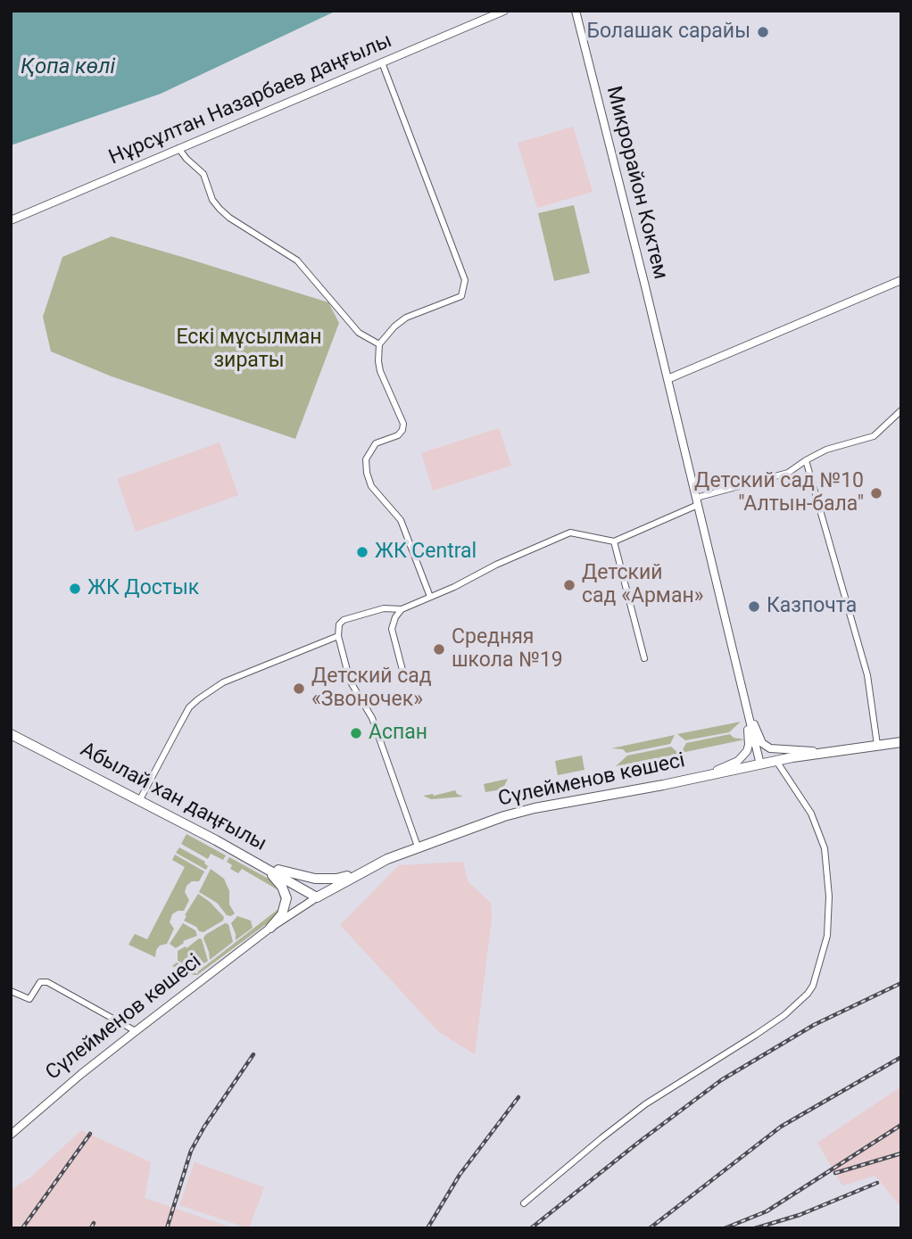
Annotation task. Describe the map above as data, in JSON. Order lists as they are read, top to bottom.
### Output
{
  "streets": {
    "highway": ["Сүлейменов көшесі", "Абылай хан даңғылы"],
    "main road": ["Нұрсұлтан Назарбаев даңғылы", "Микрорайон Коктем"]
  },
  "crossings": [
    ["Сүлейменов көшесі", "Абылай хан даңғылы"]
  ],
  "water": ["Қопа көлі"],
  "parks": ["Ескі мұсылман зираты"],
  "places": [
    "Болашак сарайы",
    "Детский сад №10 \"Алтын-бала\"",
    "ЖК Central",
    "Детский сад «Арман»",
    "ЖК Достык",
    "Казпочта",
    "Средняя школа №19",
    "Детский сад «Звоночек»",
    "Аспан"
  ]
}
